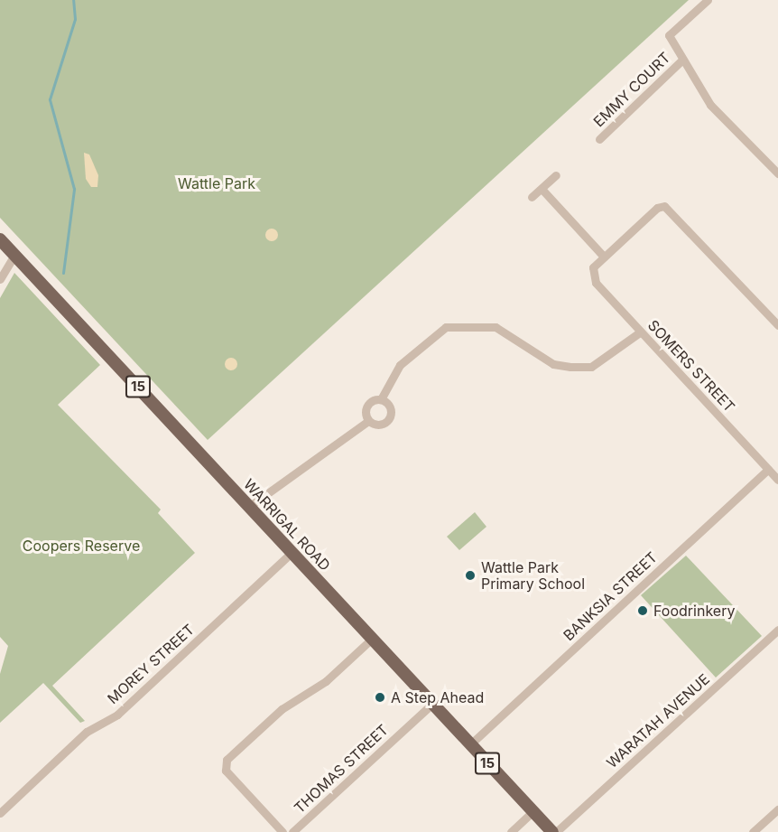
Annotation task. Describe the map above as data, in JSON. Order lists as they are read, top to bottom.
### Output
{
  "streets": {
    "main road": ["15", "WARRIGAL ROAD"],
    "street": [
      "EMMY COURT",
      "SOMERS STREET",
      "BANKSIA STREET",
      "MOREY STREET",
      "WARATAH AVENUE",
      "THOMAS STREET"
    ]
  },
  "crossings": [
    ["SOMERS STREET", "BANKSIA STREET"],
    ["WARRIGAL ROAD", "BANKSIA STREET"],
    ["WARRIGAL ROAD", "MOREY STREET"],
    ["WARRIGAL ROAD", "WARATAH AVENUE"],
    ["WARRIGAL ROAD", "THOMAS STREET"]
  ],
  "parks": ["Wattle Park", "Coopers Reserve"],
  "places": ["Wattle Park Primary School", "Foodrinkery", "A Step Ahead"]
}
